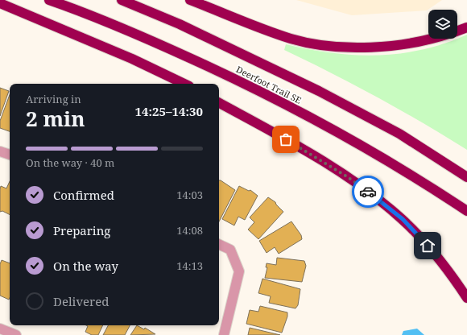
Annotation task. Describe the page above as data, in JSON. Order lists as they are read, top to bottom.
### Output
{
  "streets": {
    "highway": ["Deerfoot Trail SE"]
  },
  "page": {
    "heading": ["2 min", "Arriving in", "14:25–14:30"],
    "bar": "On the way · 40 m",
    "list": [
      ["Confirmed", "14:03"],
      ["Preparing", "14:08"],
      ["On the way", "14:13"],
      "Delivered"
    ]
  }
}
